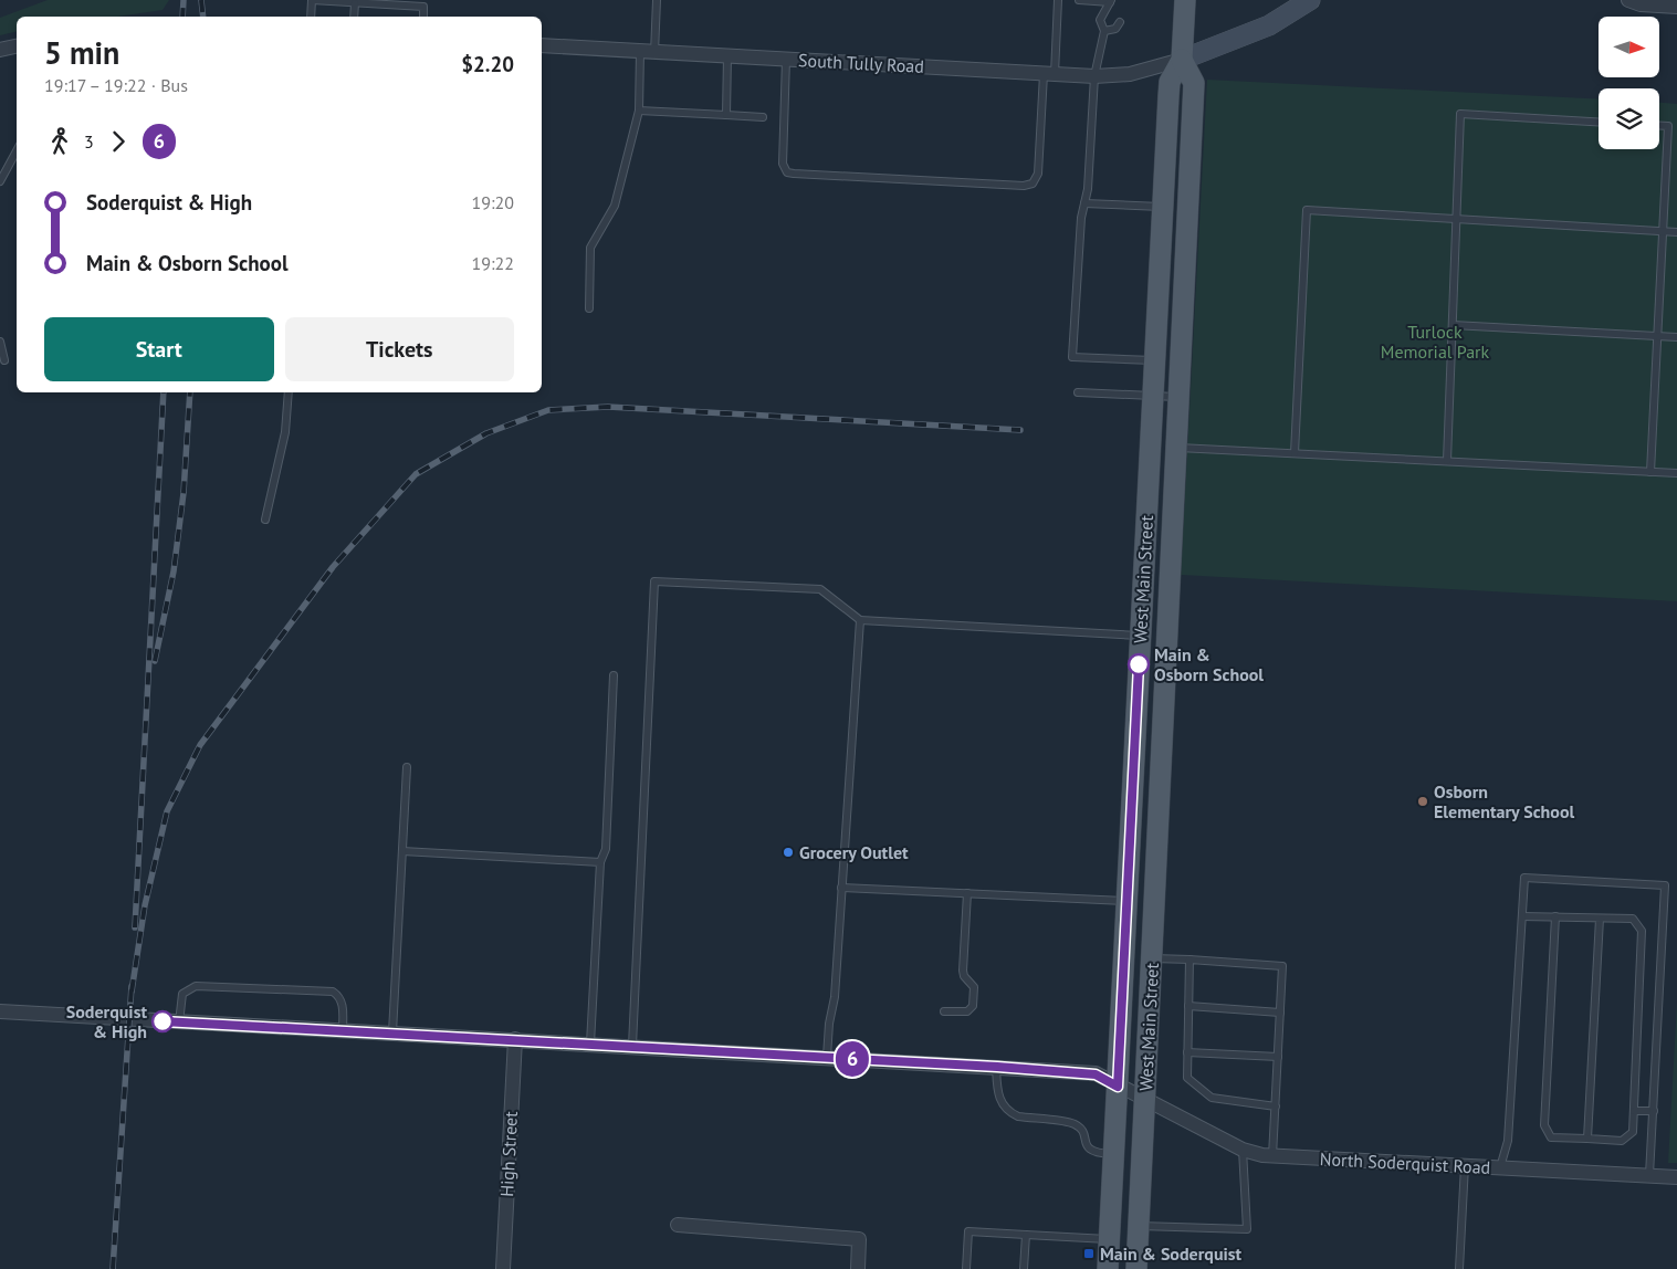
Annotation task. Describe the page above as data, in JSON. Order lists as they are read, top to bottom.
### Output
{
  "streets": {
    "main road": ["West Main Street"],
    "street": ["South Tully Road", "High Street", "North Soderquist Road"]
  },
  "crossings": [
    ["South Tully Road", "West Main Street"],
    ["West Main Street", "North Soderquist Road"],
    ["High Street", "North Soderquist Road"]
  ],
  "parks": ["Turlock Memorial Park"],
  "places": {
    "other": [
      "Main & Osborn School",
      "Osborn Elementary School",
      "Grocery Outlet",
      "Soderquist & High"
    ],
    "transit": ["Main & Soderquist"]
  },
  "lines": ["bus line 6"],
  "north": "right",
  "page": {
    "on_map": "6",
    "heading": ["5 min", "19:17 – 19:22 · Bus", "$2.20"],
    "legs": ["3", "6"],
    "list": [
      {
        "name": "Soderquist & High",
        "value": "19:20"
      },
      {
        "name": "Main & Osborn School",
        "value": "19:22"
      }
    ],
    "buttons": ["Start", "Tickets"]
  }
}
